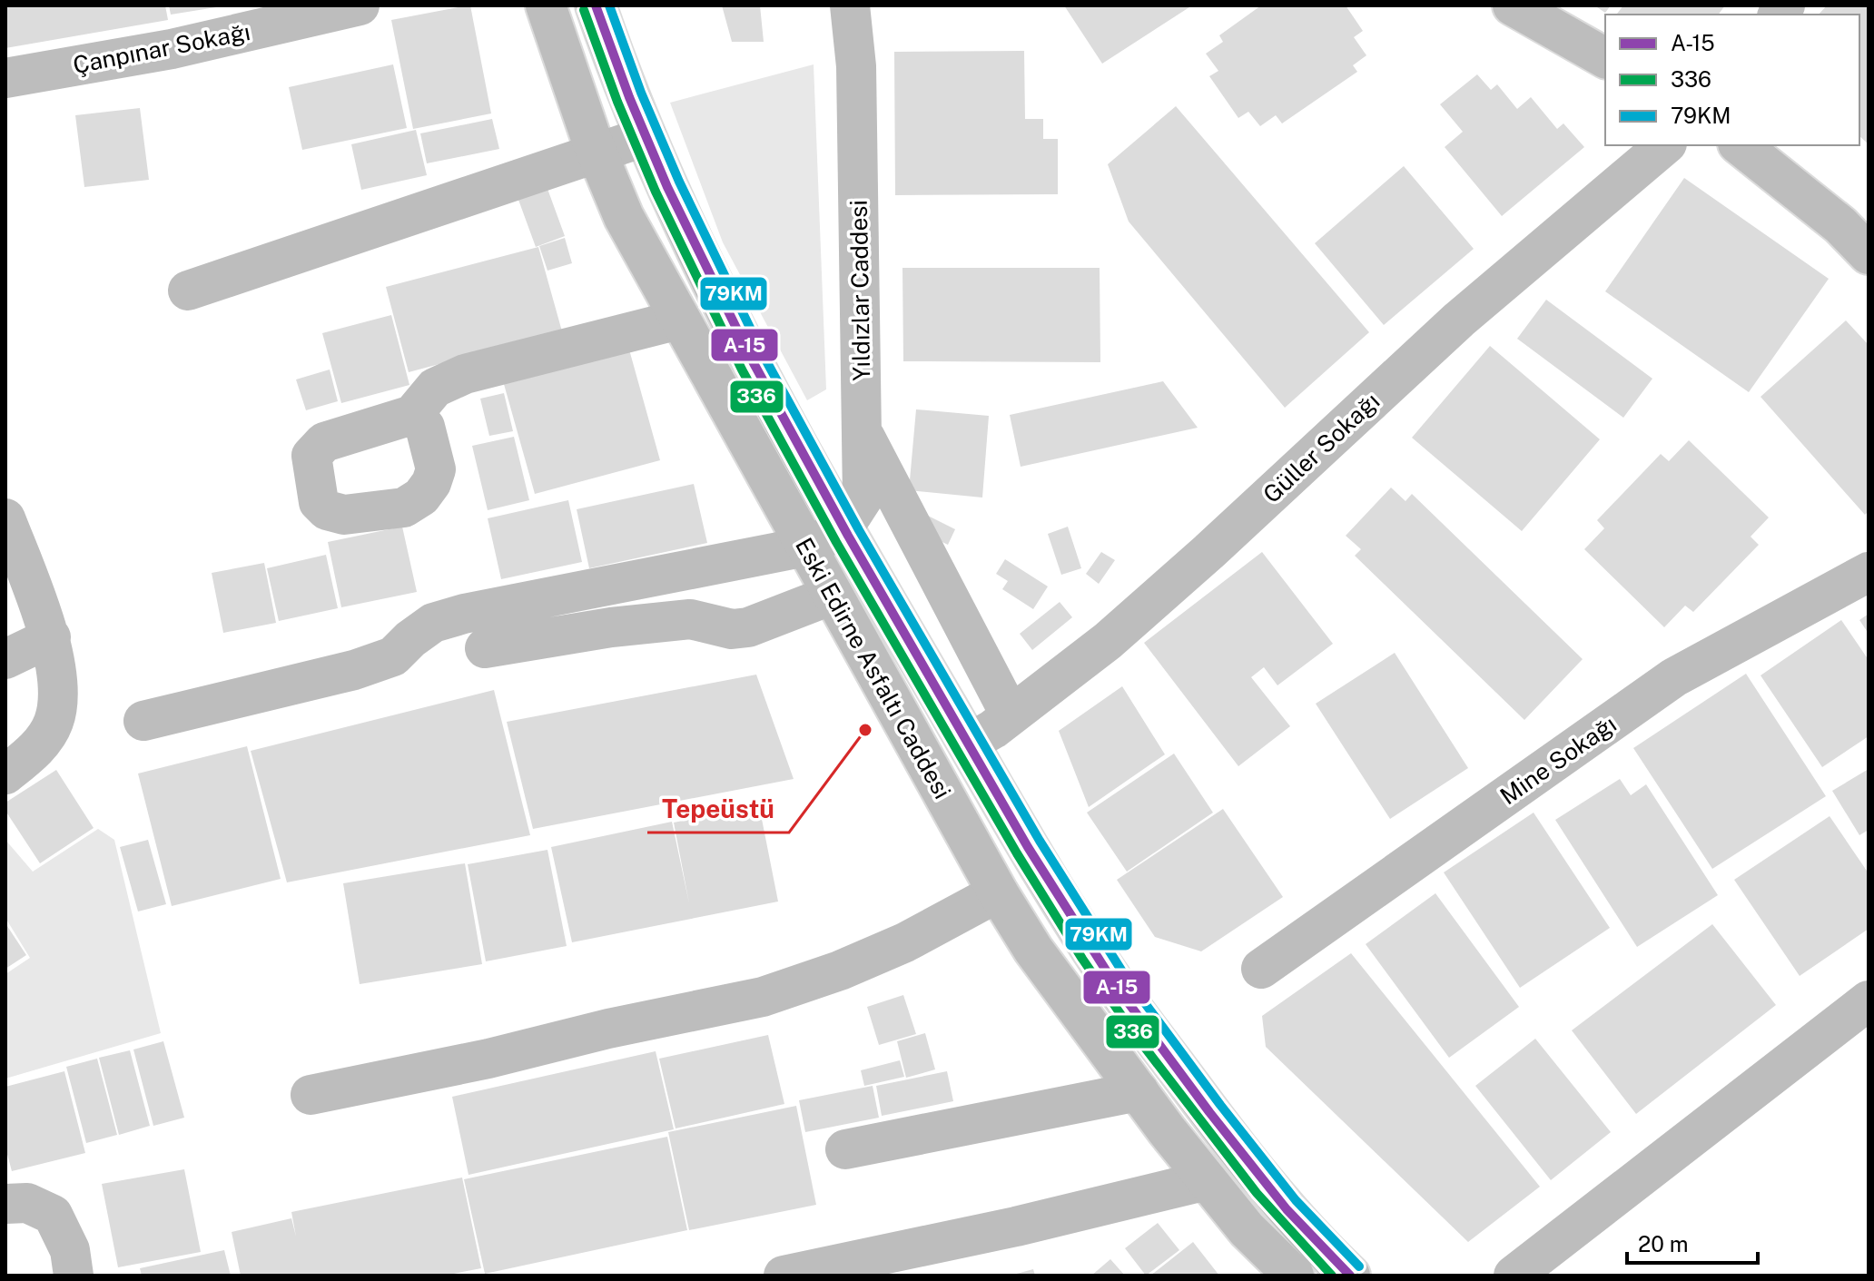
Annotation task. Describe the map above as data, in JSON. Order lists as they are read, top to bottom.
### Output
{
  "streets": {
    "street": [
      "Çanpınar Sokağı",
      "Yıldızlar Caddesi",
      "Güller Sokağı",
      "Eski Edirne Asfaltı Caddesi",
      "Mine Sokağı"
    ]
  },
  "crossings": [
    ["Yıldızlar Caddesi", "Eski Edirne Asfaltı Caddesi"],
    ["Güller Sokağı", "Eski Edirne Asfaltı Caddesi"]
  ],
  "places": ["Tepeüstü"],
  "lines": ["transit line A-15", "transit line 79KM", "transit line 336"],
  "legend": ["A-15", "336", "79KM"],
  "scale_bar": "20 m"
}
